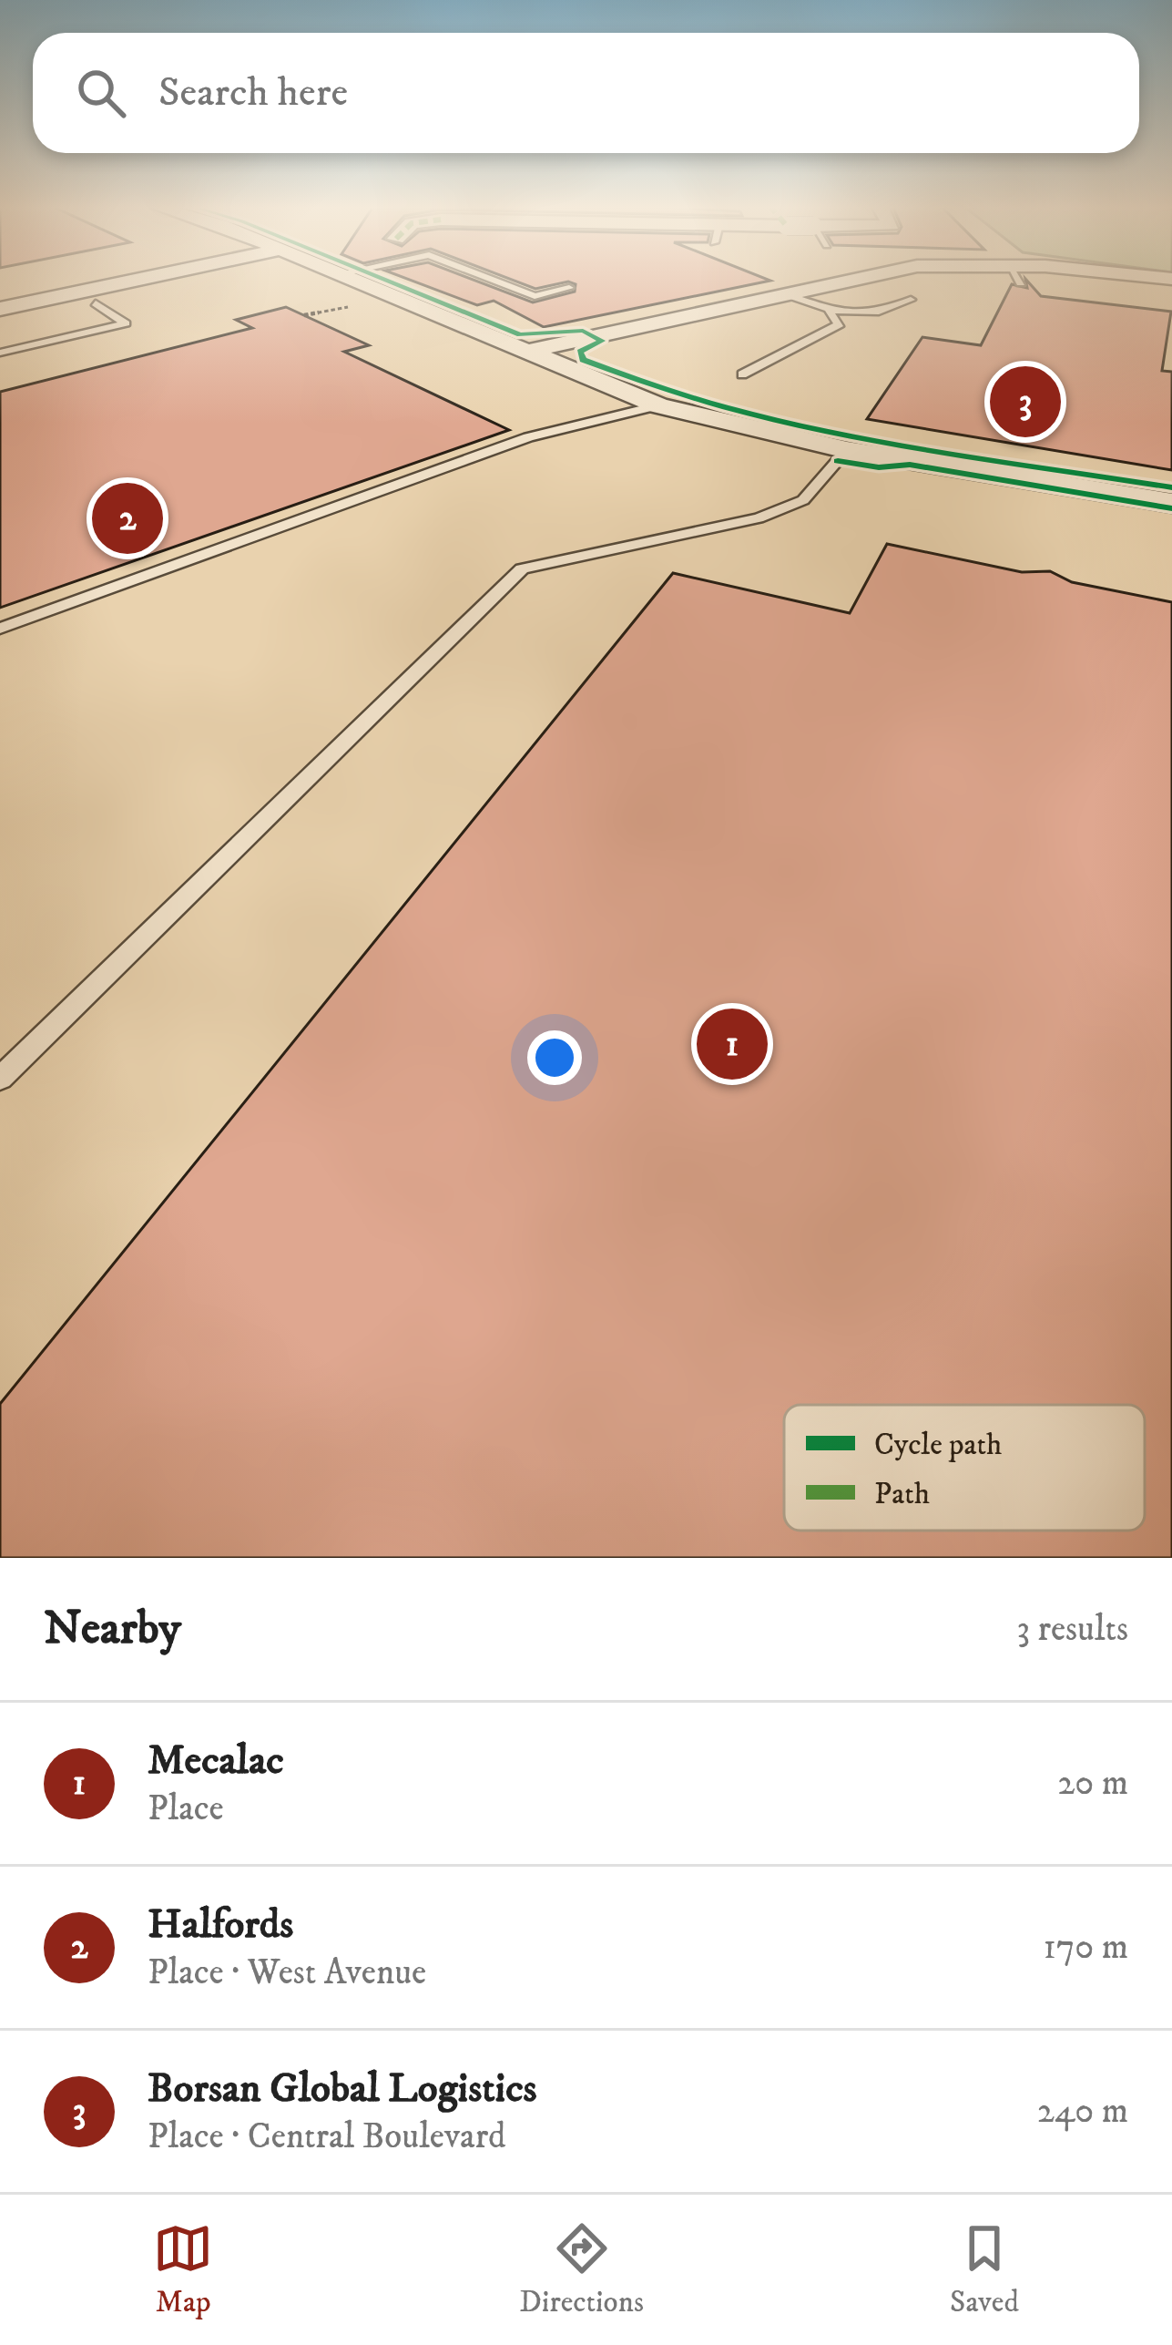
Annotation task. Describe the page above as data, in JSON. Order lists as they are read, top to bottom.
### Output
{
  "legend": ["Cycle path", "Path"],
  "page": {
    "search": "Search here",
    "pins": ["3", "2", "1"],
    "heading": ["Nearby", "3 results"],
    "list": [
      {
        "mark": "1",
        "name": "Mecalac",
        "note": "Place",
        "value": "20 m"
      },
      {
        "mark": "2",
        "name": "Halfords",
        "note": "Place · West Avenue",
        "value": "170 m"
      },
      {
        "mark": "3",
        "name": "Borsan Global Logistics",
        "note": "Place · Central Boulevard",
        "value": "240 m"
      }
    ],
    "nav": ["Map", "Directions", "Saved"]
  }
}
